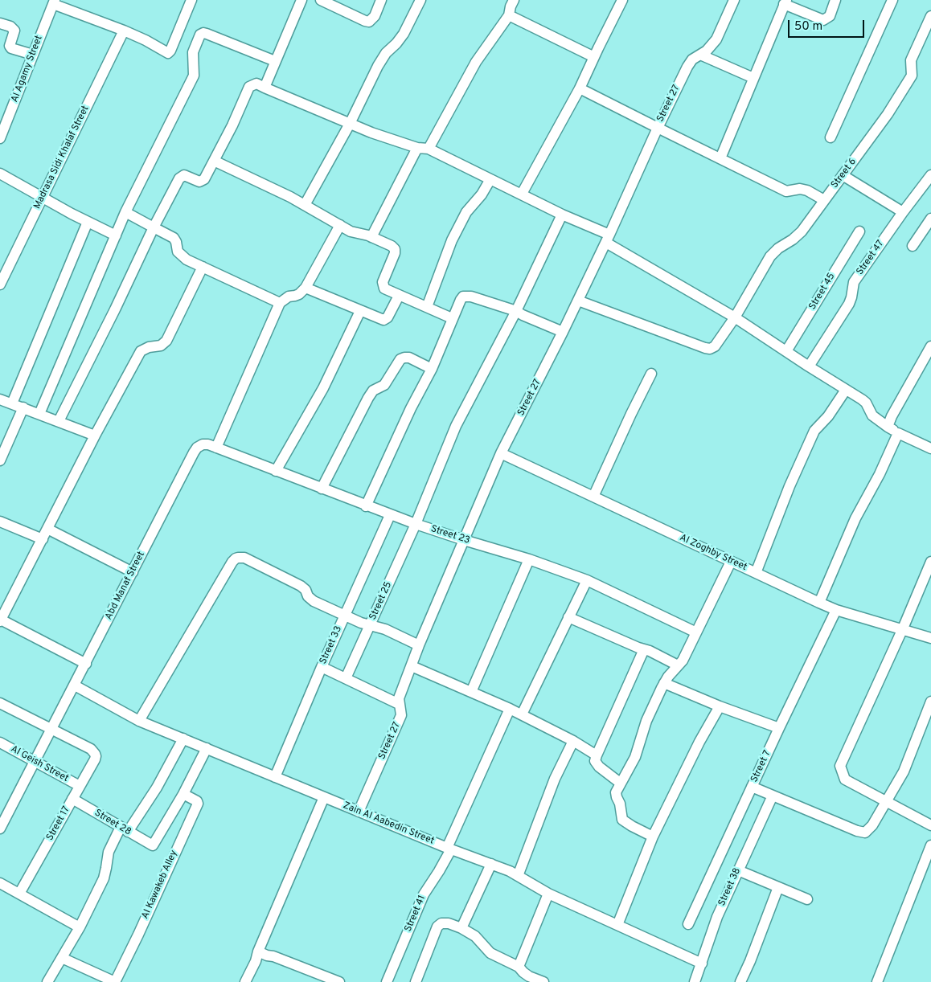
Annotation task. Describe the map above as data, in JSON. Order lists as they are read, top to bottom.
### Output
{
  "streets": {
    "street": [
      "Al Agamy Street",
      "Street 27",
      "Madrasa Sidi Khalaf Street",
      "Street 6",
      "Street 47",
      "Street 45",
      "Street 23",
      "Al Zoghby Street",
      "Abd Manaf Street",
      "Street 25",
      "Street 33",
      "Al Geish Street",
      "Street 7",
      "Street 28",
      "Street 17",
      "Zain Al Aabedin Street",
      "Al Kawakeb Alley",
      "Street 38",
      "Street 41"
    ]
  },
  "crossings": [
    ["Street 27", "Street 6"],
    ["Street 27", "Street 23"],
    ["Street 27", "Al Zoghby Street"],
    ["Street 27", "Zain Al Aabedin Street"],
    ["Street 23", "Abd Manaf Street"],
    ["Street 23", "Street 25"],
    ["Street 23", "Street 33"],
    ["Al Zoghby Street", "Street 7"],
    ["Abd Manaf Street", "Al Geish Street"],
    ["Abd Manaf Street", "Street 17"],
    ["Abd Manaf Street", "Zain Al Aabedin Street"],
    ["Street 33", "Zain Al Aabedin Street"],
    ["Al Geish Street", "Street 17"],
    ["Street 28", "Street 17"],
    ["Street 28", "Al Kawakeb Alley"],
    ["Zain Al Aabedin Street", "Street 38"],
    ["Zain Al Aabedin Street", "Street 41"]
  ],
  "scale_bar": "50 m"
}
